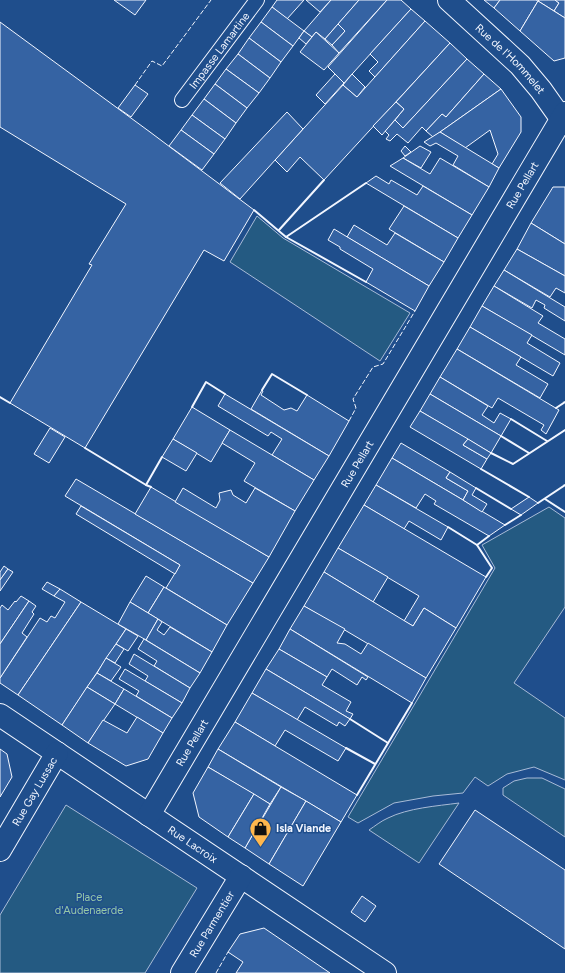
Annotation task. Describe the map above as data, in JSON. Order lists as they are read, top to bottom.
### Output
{
  "streets": {
    "street": [
      "Rue de l'Hommelet",
      "Rue Pellart",
      "Rue Gay Lussac",
      "Rue Lacroix",
      "Rue Parmentier"
    ],
    "lane": ["Impasse Lamartine"]
  },
  "crossings": [
    ["Rue de l'Hommelet", "Rue Pellart"],
    ["Rue Pellart", "Rue Lacroix"],
    ["Rue Gay Lussac", "Rue Lacroix"],
    ["Rue Lacroix", "Rue Parmentier"]
  ],
  "parks": ["Place d'Audenaerde"],
  "places": {
    "shop": ["Isla Viande"]
  }
}
